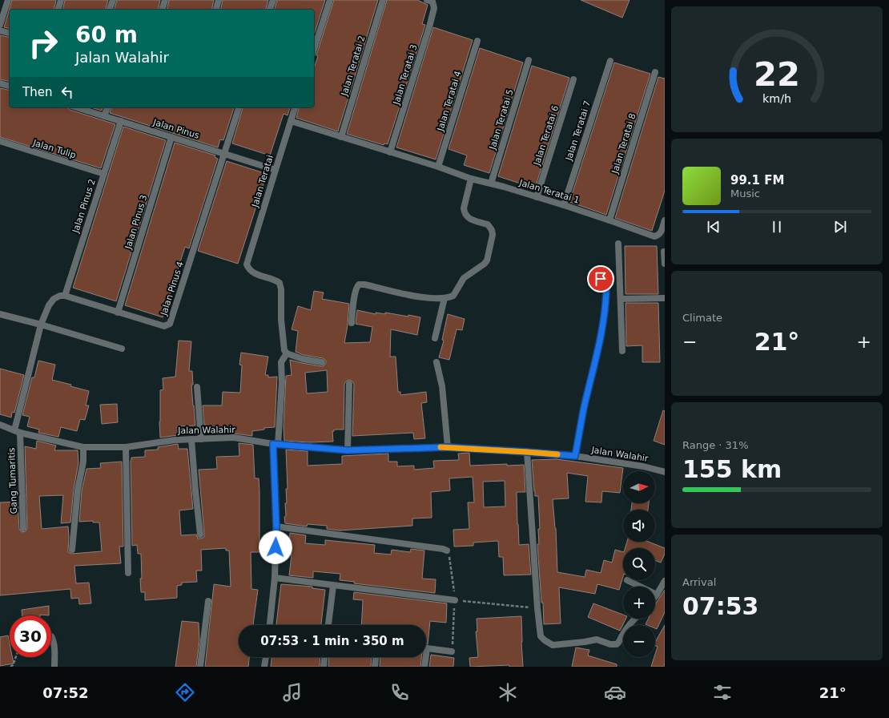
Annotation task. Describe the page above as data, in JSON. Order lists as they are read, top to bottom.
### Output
{
  "streets": {
    "street": [
      "Jalan Teratai 2",
      "Jalan Teratai 3",
      "Jalan Teratai 4",
      "Jalan Teratai 5",
      "Jalan Pinus",
      "Jalan Teratai 7",
      "Jalan Teratai 6",
      "Jalan Teratai 8",
      "Jalan Tulip",
      "Jalan Teratai",
      "Jalan Teratai 1",
      "Jalan Pinus 2",
      "Jalan Pinus 3",
      "Jalan Pinus 4",
      "Jalan Walahir",
      "Gang Tumaritis"
    ]
  },
  "crossings": [
    ["Jalan Teratai 2", "Jalan Teratai 1"],
    ["Jalan Teratai 3", "Jalan Teratai 1"],
    ["Jalan Teratai 4", "Jalan Teratai 1"],
    ["Jalan Teratai 5", "Jalan Teratai 1"],
    ["Jalan Pinus", "Jalan Teratai"],
    ["Jalan Pinus", "Jalan Pinus 2"],
    ["Jalan Pinus", "Jalan Pinus 3"],
    ["Jalan Pinus", "Jalan Pinus 4"],
    ["Jalan Teratai 7", "Jalan Teratai 1"],
    ["Jalan Teratai 6", "Jalan Teratai 1"],
    ["Jalan Teratai 8", "Jalan Teratai 1"],
    ["Jalan Tulip", "Jalan Pinus 2"],
    ["Jalan Teratai", "Jalan Teratai 1"],
    ["Jalan Pinus 2", "Jalan Pinus 4"],
    ["Jalan Pinus 2", "Gang Tumaritis"],
    ["Jalan Pinus 3", "Jalan Pinus 4"],
    ["Jalan Pinus 4", "Gang Tumaritis"],
    ["Jalan Walahir", "Gang Tumaritis"]
  ],
  "north": "right",
  "page": {
    "turn": ["60 m", "Jalan Walahir"],
    "then": "Then",
    "song": ["99.1 FM", "Music"],
    "tile": [
      "Climate",
      ["Range · 31%", "155 km"],
      ["Arrival", "07:53"]
    ],
    "heat": ["−", "21°", "+"],
    "map_buttons": ["+", "−"],
    "limit": "30",
    "trip": "07:53 · 1 min · 350 m",
    "tabs": ["07:52", "21°"],
    "gauge": ["22", "km/h"]
  }
}
